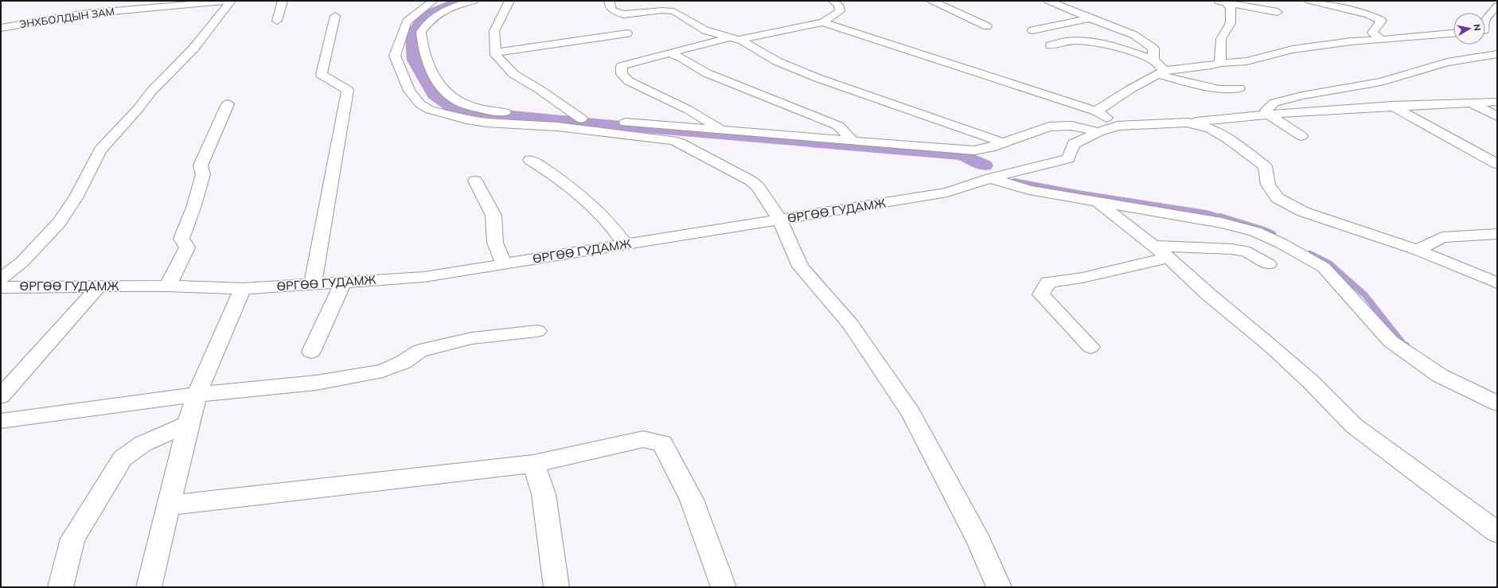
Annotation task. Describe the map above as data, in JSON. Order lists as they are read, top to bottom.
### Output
{
  "streets": {
    "street": ["ЭНХБОЛДЫН ЗАМ", "ӨРГӨӨ ГУДАМЖ"]
  },
  "north": "right"
}
